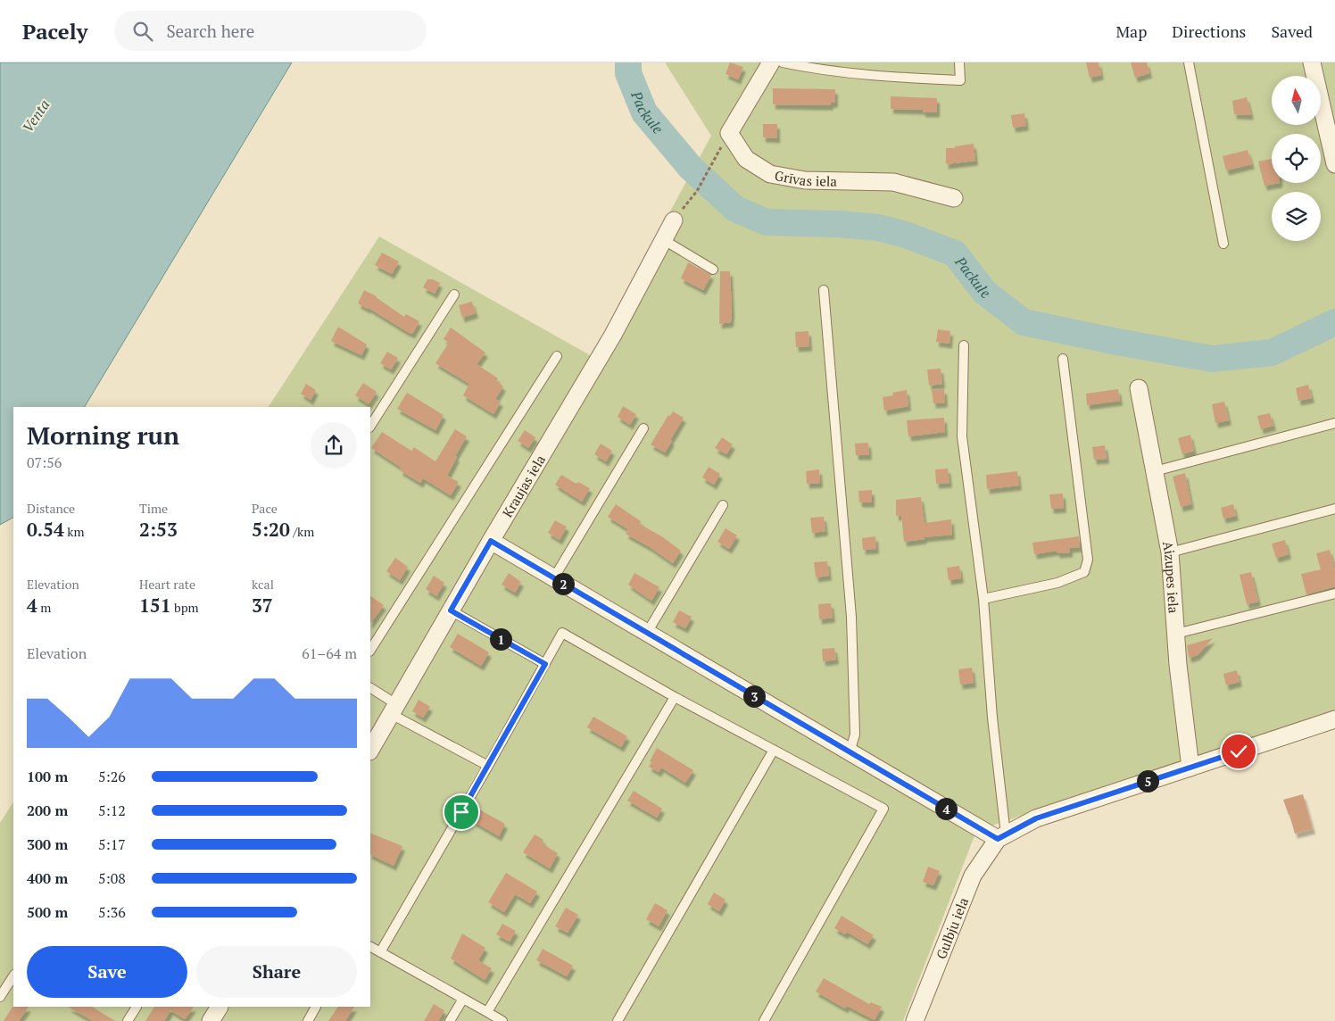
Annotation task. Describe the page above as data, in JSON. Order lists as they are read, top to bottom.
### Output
{
  "streets": {
    "street": [
      "Grīvas iela",
      "Kraujas iela",
      "Aizupes iela",
      "Gulbju iela"
    ]
  },
  "water": ["Packule", "Venta"],
  "north": "top",
  "page": {
    "header": "Pacely",
    "search": "Search here",
    "nav": ["Map", "Directions", "Saved"],
    "heading": ["Morning run", "07:56"],
    "stats": [
      ["Distance", "0.54 km"],
      ["Time", "2:53"],
      ["Pace", "5:20 /km"],
      ["Elevation", "4 m"],
      ["Heart rate", "151 bpm"],
      ["kcal", "37"]
    ],
    "pins": [
      "2",
      "1",
      "3",
      "5",
      "4"
    ],
    "chart": ["Elevation", "61–64 m"],
    "list": [
      {
        "name": "100 m",
        "note": "5:26"
      },
      {
        "name": "200 m",
        "note": "5:12"
      },
      {
        "name": "300 m",
        "note": "5:17"
      },
      {
        "name": "400 m",
        "note": "5:08"
      },
      {
        "name": "500 m",
        "note": "5:36"
      }
    ],
    "buttons": ["Save", "Share"]
  }
}
